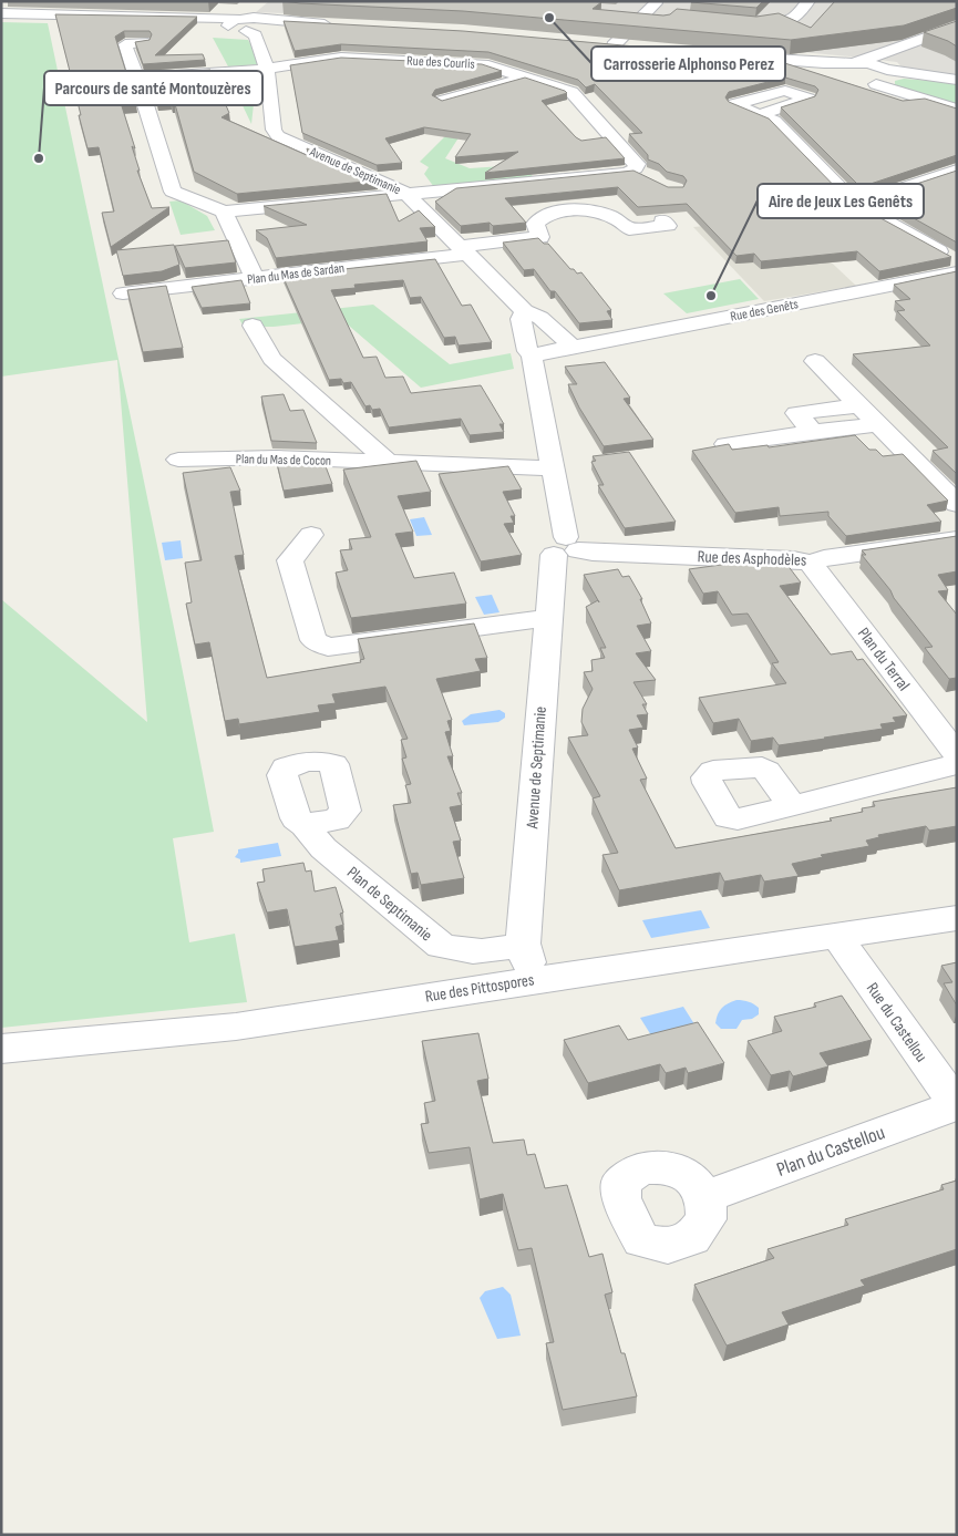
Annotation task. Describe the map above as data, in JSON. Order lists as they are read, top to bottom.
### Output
{
  "streets": {
    "street": [
      "Rue des Courlis",
      "Avenue de Septimanie",
      "Plan du Mas de Sardan",
      "Rue des Genêts",
      "Plan du Mas de Cocon",
      "Rue des Asphodèles",
      "Plan du Terral",
      "Plan de Septimanie",
      "Rue des Pittospores",
      "Rue du Castellou",
      "Plan du Castellou"
    ]
  },
  "crossings": [
    ["Rue des Courlis", "Avenue de Septimanie"],
    ["Avenue de Septimanie", "Plan du Mas de Sardan"],
    ["Avenue de Septimanie", "Rue des Genêts"],
    ["Avenue de Septimanie", "Plan du Mas de Cocon"],
    ["Avenue de Septimanie", "Rue des Asphodèles"],
    ["Avenue de Septimanie", "Plan de Septimanie"],
    ["Avenue de Septimanie", "Rue des Pittospores"],
    ["Rue des Asphodèles", "Plan du Terral"],
    ["Rue des Pittospores", "Rue du Castellou"],
    ["Rue du Castellou", "Plan du Castellou"]
  ],
  "places": ["Carrosserie Alphonso Perez", "Parcours de santé Montouzères", "Aire de Jeux Les Genêts"]
}
